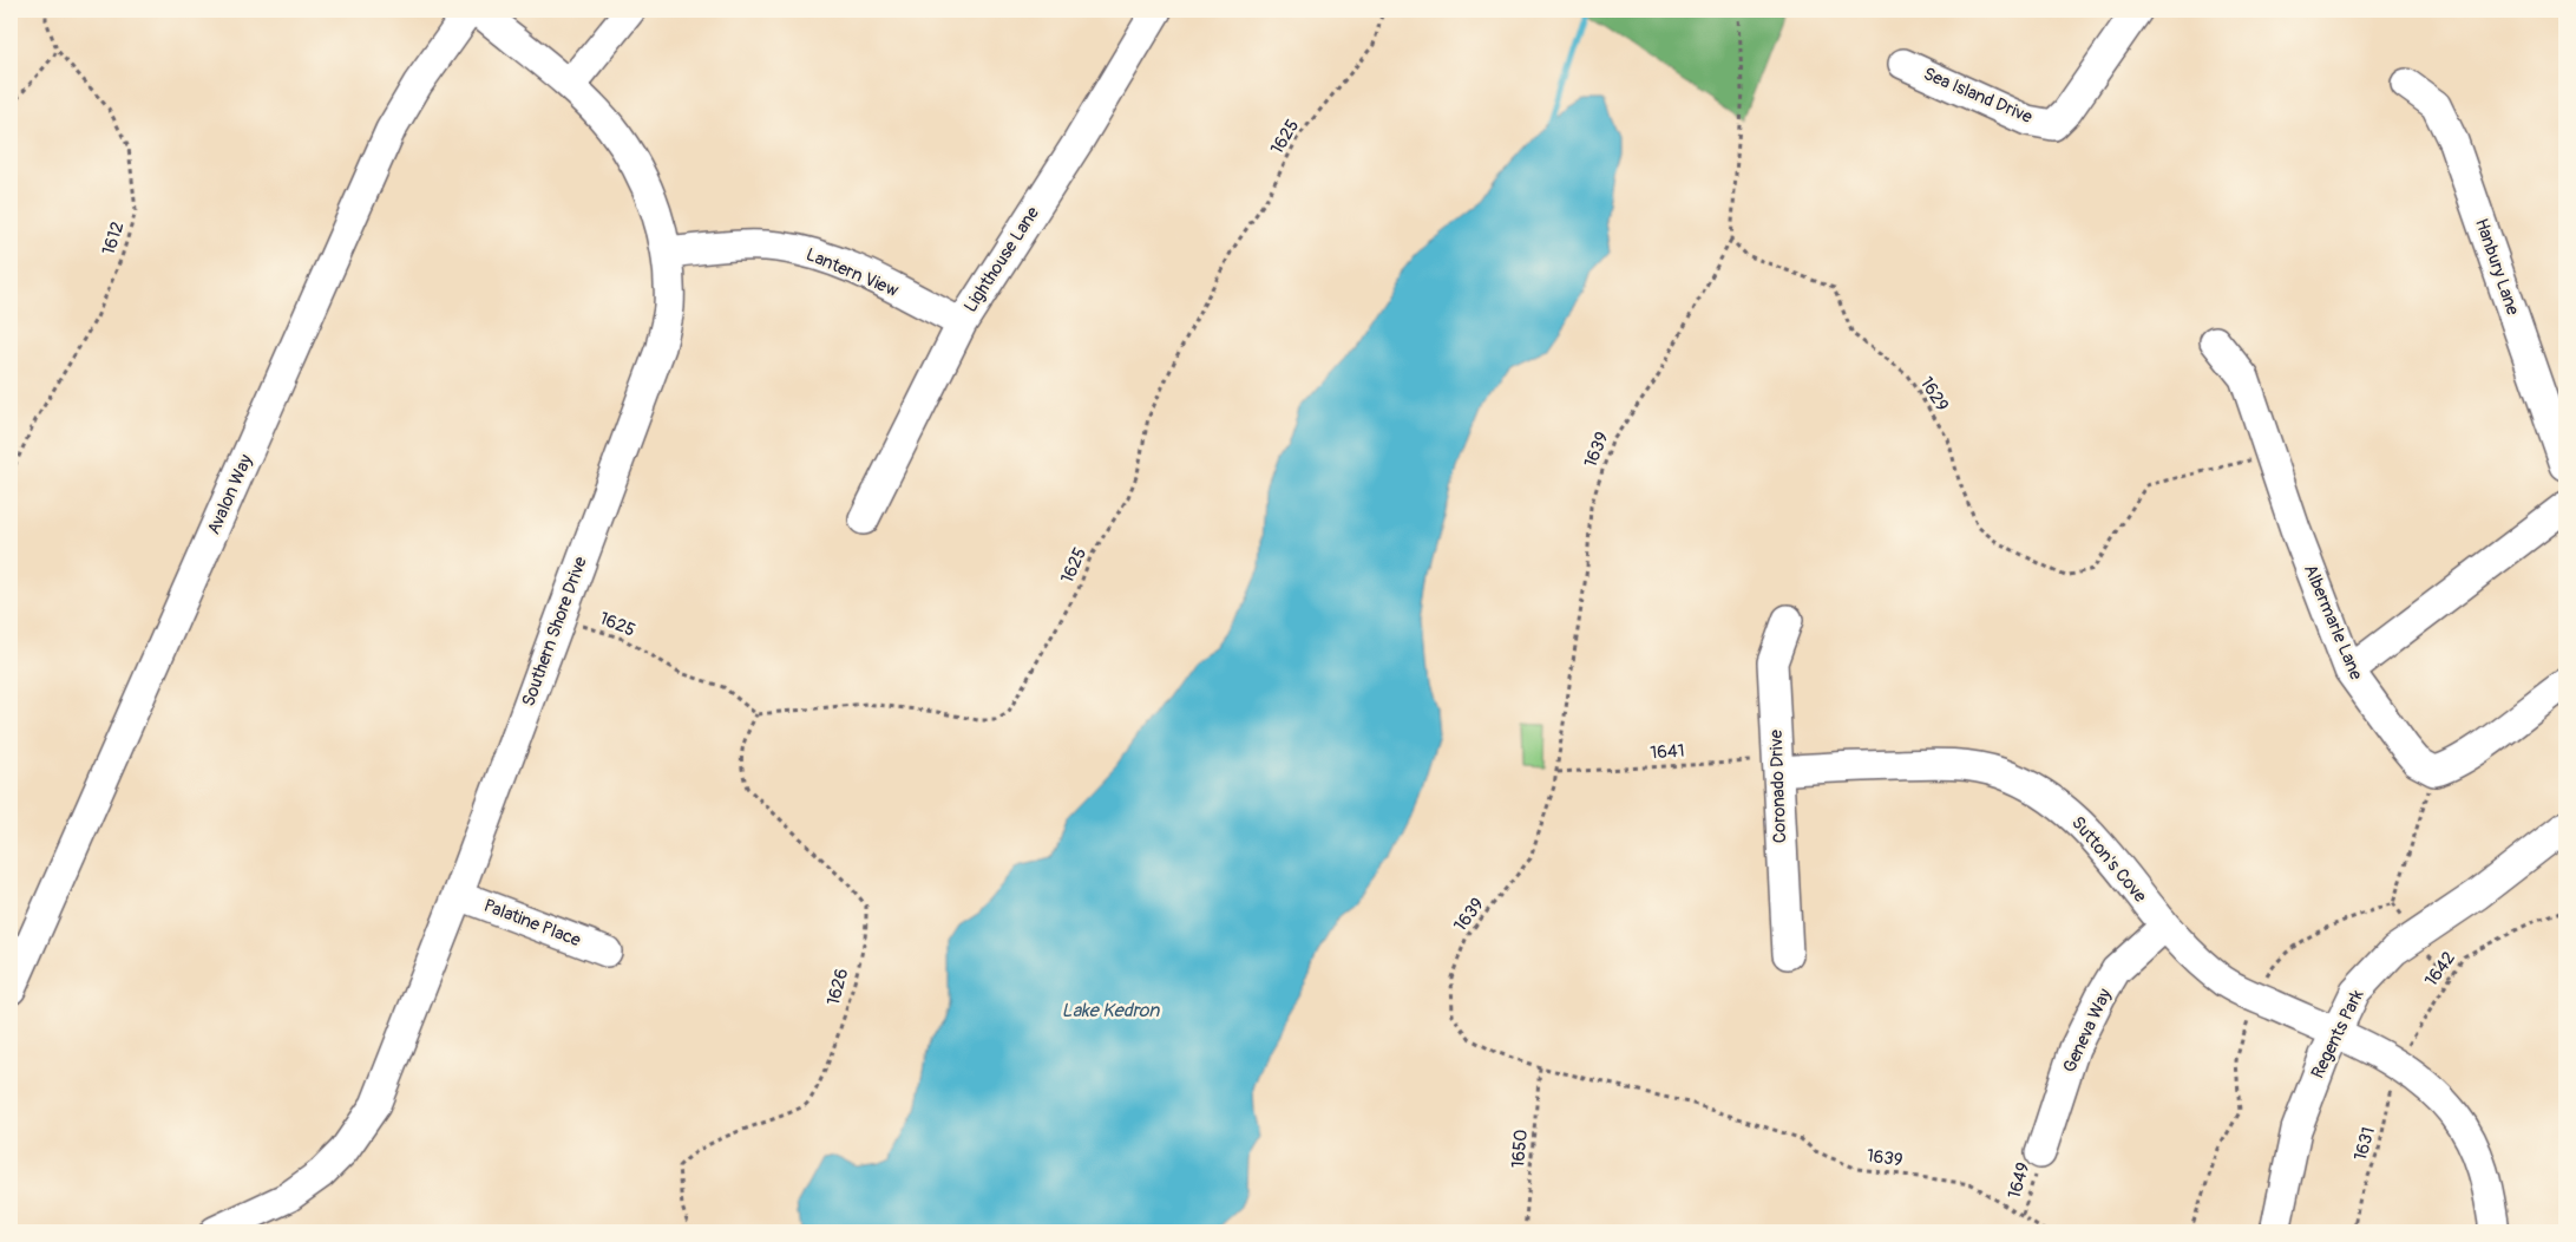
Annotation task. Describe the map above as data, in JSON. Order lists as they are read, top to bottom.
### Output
{
  "streets": {
    "street": [
      "Sea Island Drive",
      "Lighthouse Lane",
      "Hanbury Lane",
      "Lantern View",
      "Avalon Way",
      "Albermarle Lane",
      "Southern Shore Drive",
      "Coronado Drive",
      "Sutton's Cove",
      "Palatine Place",
      "Geneva Way",
      "Regents Park"
    ],
    "path": [
      "1625",
      "1612",
      "1629",
      "1639",
      "1641",
      "1642",
      "1626",
      "1631",
      "1650",
      "1649"
    ]
  },
  "crossings": [
    ["1625", "Southern Shore Drive"],
    ["1625", "1626"],
    ["Lighthouse Lane", "Lantern View"],
    ["Lantern View", "Southern Shore Drive"],
    ["1629", "1639"],
    ["1629", "Albermarle Lane"],
    ["1639", "1641"],
    ["1639", "1650"],
    ["1639", "1649"],
    ["Southern Shore Drive", "Palatine Place"],
    ["1641", "Coronado Drive"],
    ["1641", "Sutton's Cove"],
    ["Coronado Drive", "Sutton's Cove"],
    ["Sutton's Cove", "1642"],
    ["Sutton's Cove", "Geneva Way"],
    ["Sutton's Cove", "Regents Park"],
    ["Sutton's Cove", "1631"],
    ["1642", "1631"],
    ["Geneva Way", "1649"]
  ],
  "water": ["Lake Kedron"]
}
